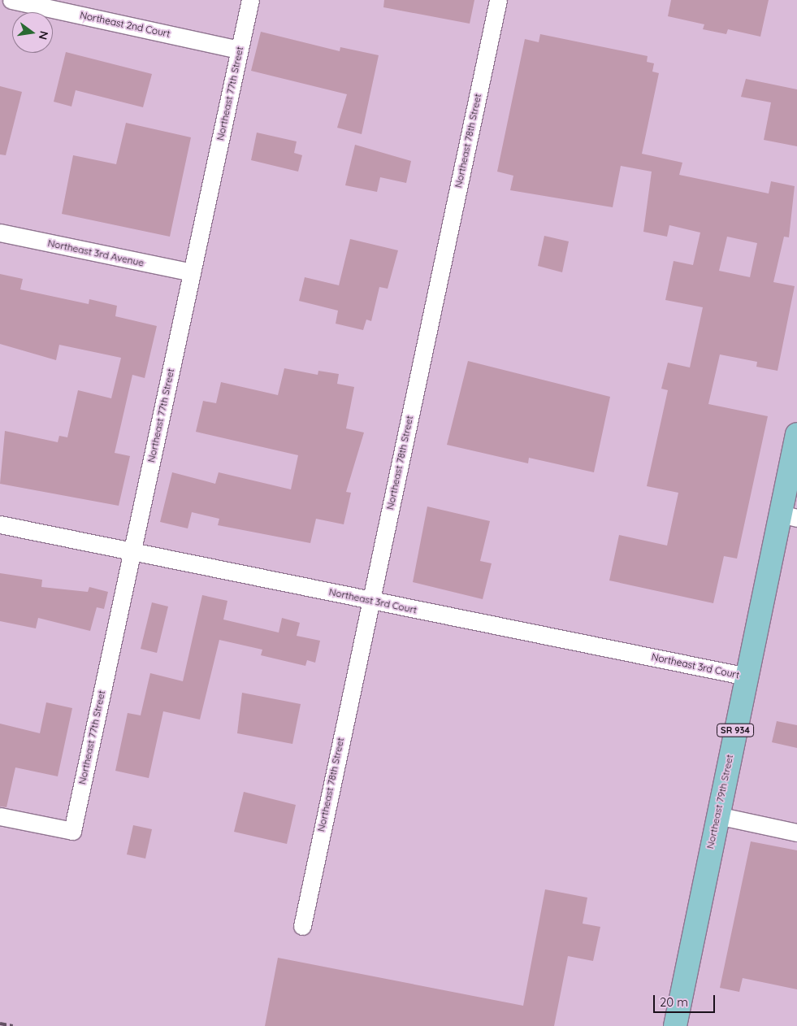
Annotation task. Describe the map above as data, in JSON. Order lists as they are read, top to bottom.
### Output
{
  "streets": {
    "main road": ["SR 934", "Northeast 79th Street"],
    "street": [
      "Northeast 2nd Court",
      "Northeast 77th Street",
      "Northeast 78th Street",
      "Northeast 3rd Avenue",
      "Northeast 3rd Court"
    ]
  },
  "crossings": [
    ["Northeast 2nd Court", "Northeast 77th Street"],
    ["Northeast 77th Street", "Northeast 3rd Avenue"],
    ["Northeast 77th Street", "Northeast 3rd Court"],
    ["Northeast 78th Street", "Northeast 3rd Court"],
    ["Northeast 3rd Court", "Northeast 79th Street"]
  ],
  "scale_bar": "20 m",
  "north": "right"
}
